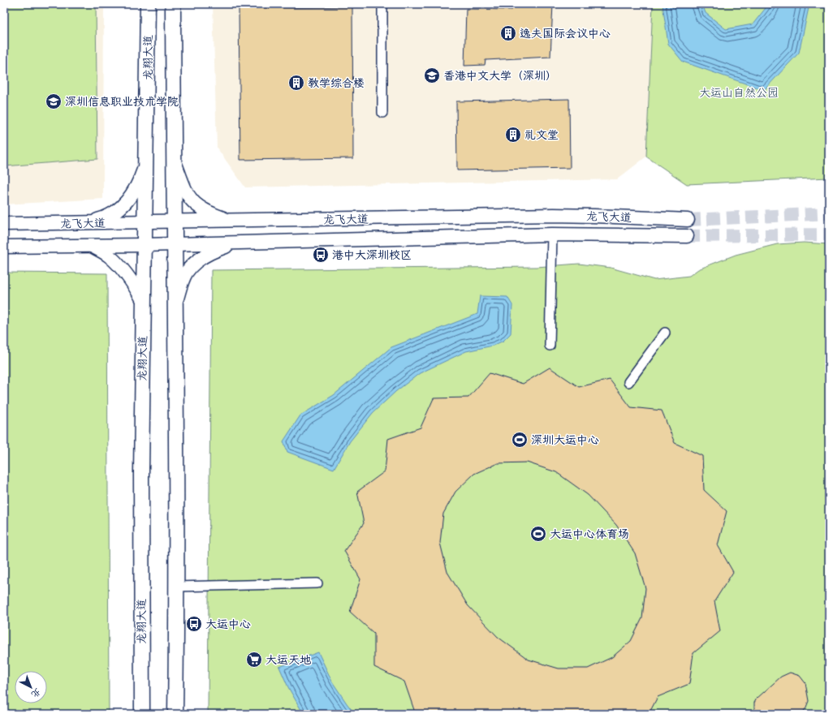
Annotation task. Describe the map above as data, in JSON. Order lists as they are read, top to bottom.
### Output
{
  "streets": {
    "main road": ["龙翔大道", "龙飞大道"]
  },
  "crossings": [
    ["龙翔大道", "龙飞大道"]
  ],
  "parks": ["大运山自然公园"],
  "places": {
    "building": ["逸夫国际会议中心", "教学综合楼", "礼文堂"],
    "school or university": ["香港中文大学（深圳）", "深圳信息职业技术学院"],
    "bus stop": ["港中大深圳校区", "大运中心"],
    "sports": ["深圳大运中心", "大运中心体育场"],
    "supermarket": ["大运天地"]
  },
  "north": "bottom right"
}
